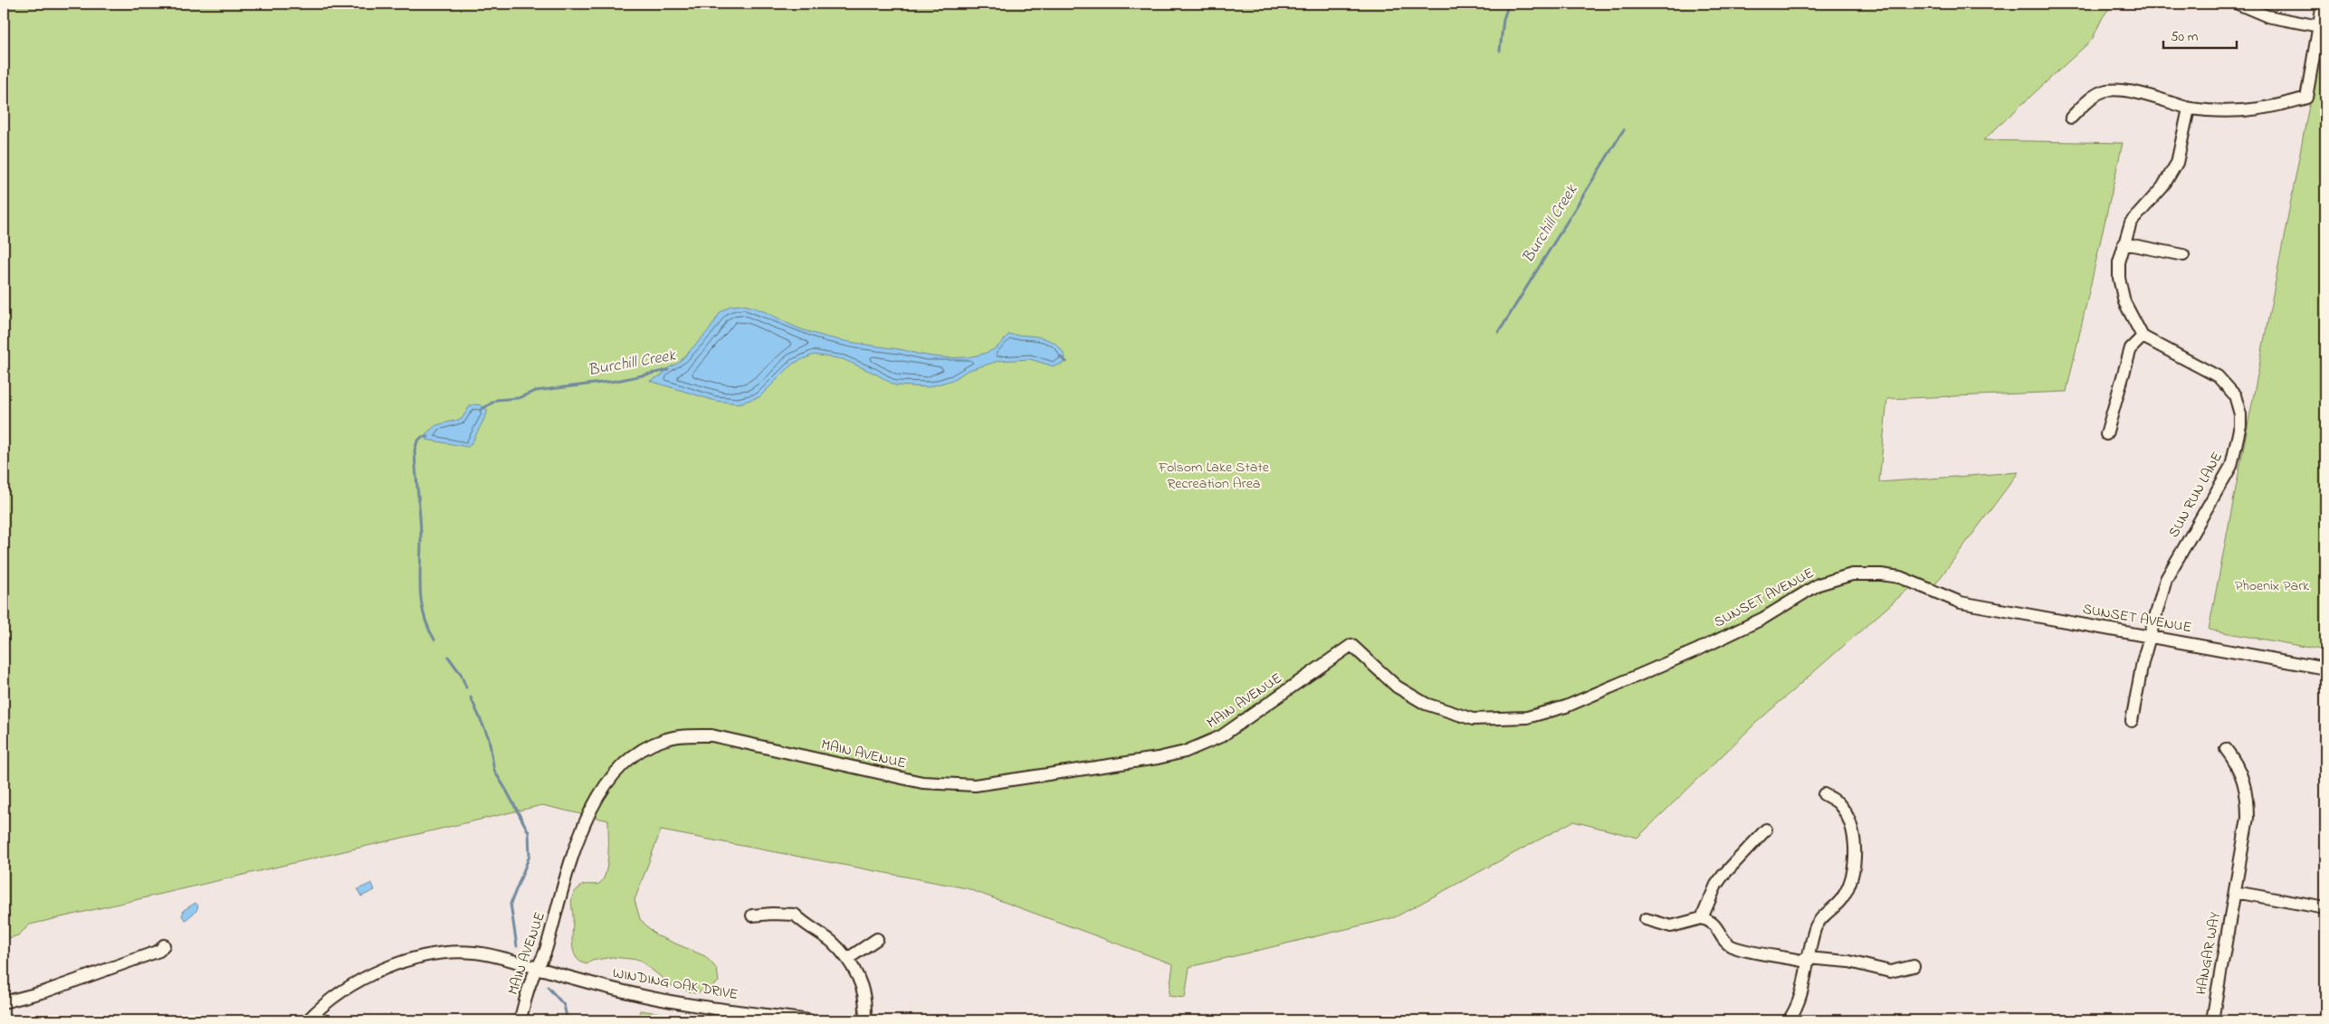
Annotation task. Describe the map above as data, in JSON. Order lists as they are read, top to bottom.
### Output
{
  "streets": {
    "street": [
      "SUN RUN LANE",
      "SUNSET AVENUE",
      "MAIN AVENUE",
      "HANGAR WAY",
      "WINDING OAK DRIVE"
    ]
  },
  "crossings": [
    ["SUN RUN LANE", "SUNSET AVENUE"],
    ["SUNSET AVENUE", "MAIN AVENUE"],
    ["MAIN AVENUE", "WINDING OAK DRIVE"]
  ],
  "water": ["Burchill Creek"],
  "parks": ["Folsom Lake State Recreation Area", "Phoenix Park"],
  "scale_bar": "50 m"
}
